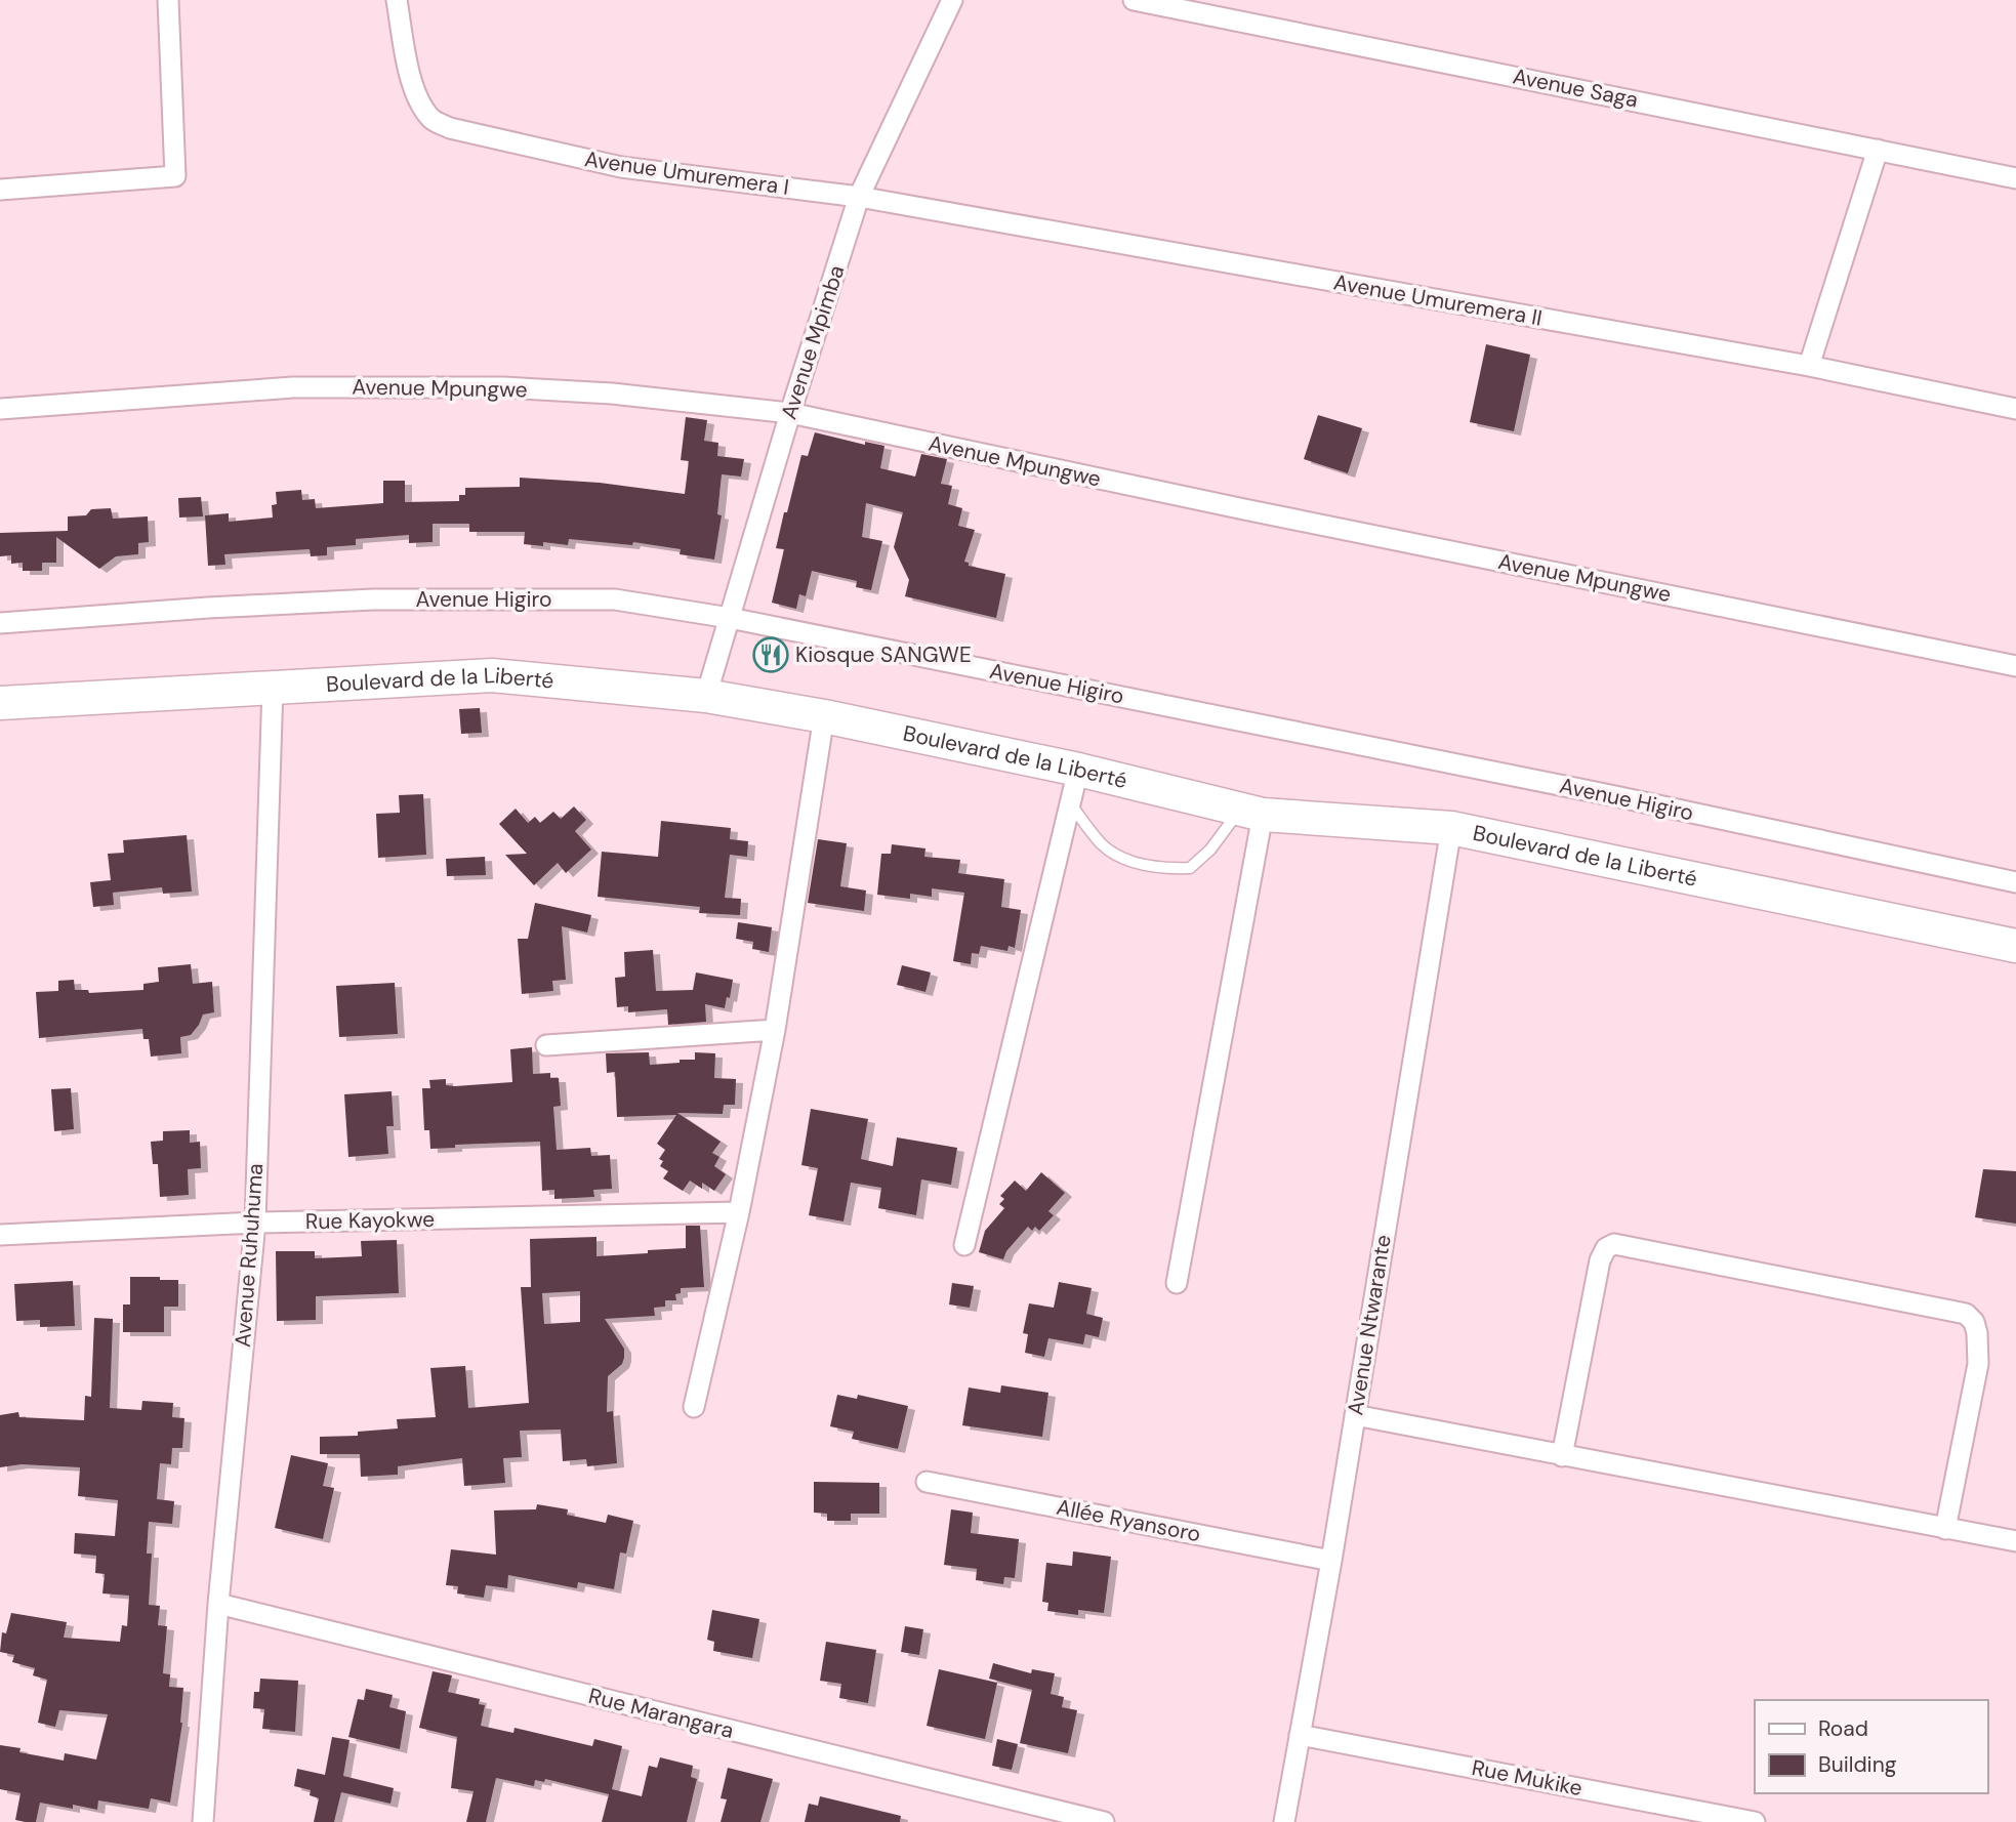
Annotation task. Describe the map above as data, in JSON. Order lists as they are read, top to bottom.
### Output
{
  "streets": {
    "highway": ["Boulevard de la Liberté"],
    "street": [
      "Avenue Saga",
      "Avenue Umuremera I",
      "Avenue Umuremera II",
      "Avenue Mpimba",
      "Avenue Mpungwe",
      "Avenue Higiro",
      "Rue Kayokwe",
      "Avenue Ruhuhuma",
      "Avenue Ntwarante",
      "Allée Ryansoro",
      "Rue Marangara",
      "Rue Mukike"
    ]
  },
  "crossings": [
    ["Avenue Umuremera I", "Avenue Umuremera II"],
    ["Avenue Umuremera I", "Avenue Mpimba"],
    ["Avenue Umuremera II", "Avenue Mpimba"],
    ["Avenue Mpimba", "Avenue Mpungwe"],
    ["Avenue Mpimba", "Avenue Higiro"],
    ["Avenue Mpimba", "Boulevard de la Liberté"],
    ["Boulevard de la Liberté", "Avenue Ruhuhuma"],
    ["Boulevard de la Liberté", "Avenue Ntwarante"],
    ["Rue Kayokwe", "Avenue Ruhuhuma"],
    ["Avenue Ruhuhuma", "Rue Marangara"],
    ["Avenue Ntwarante", "Allée Ryansoro"],
    ["Avenue Ntwarante", "Rue Mukike"]
  ],
  "places": {
    "restaurant": ["Kiosque SANGWE"]
  },
  "legend": ["Road", "Building"]
}
